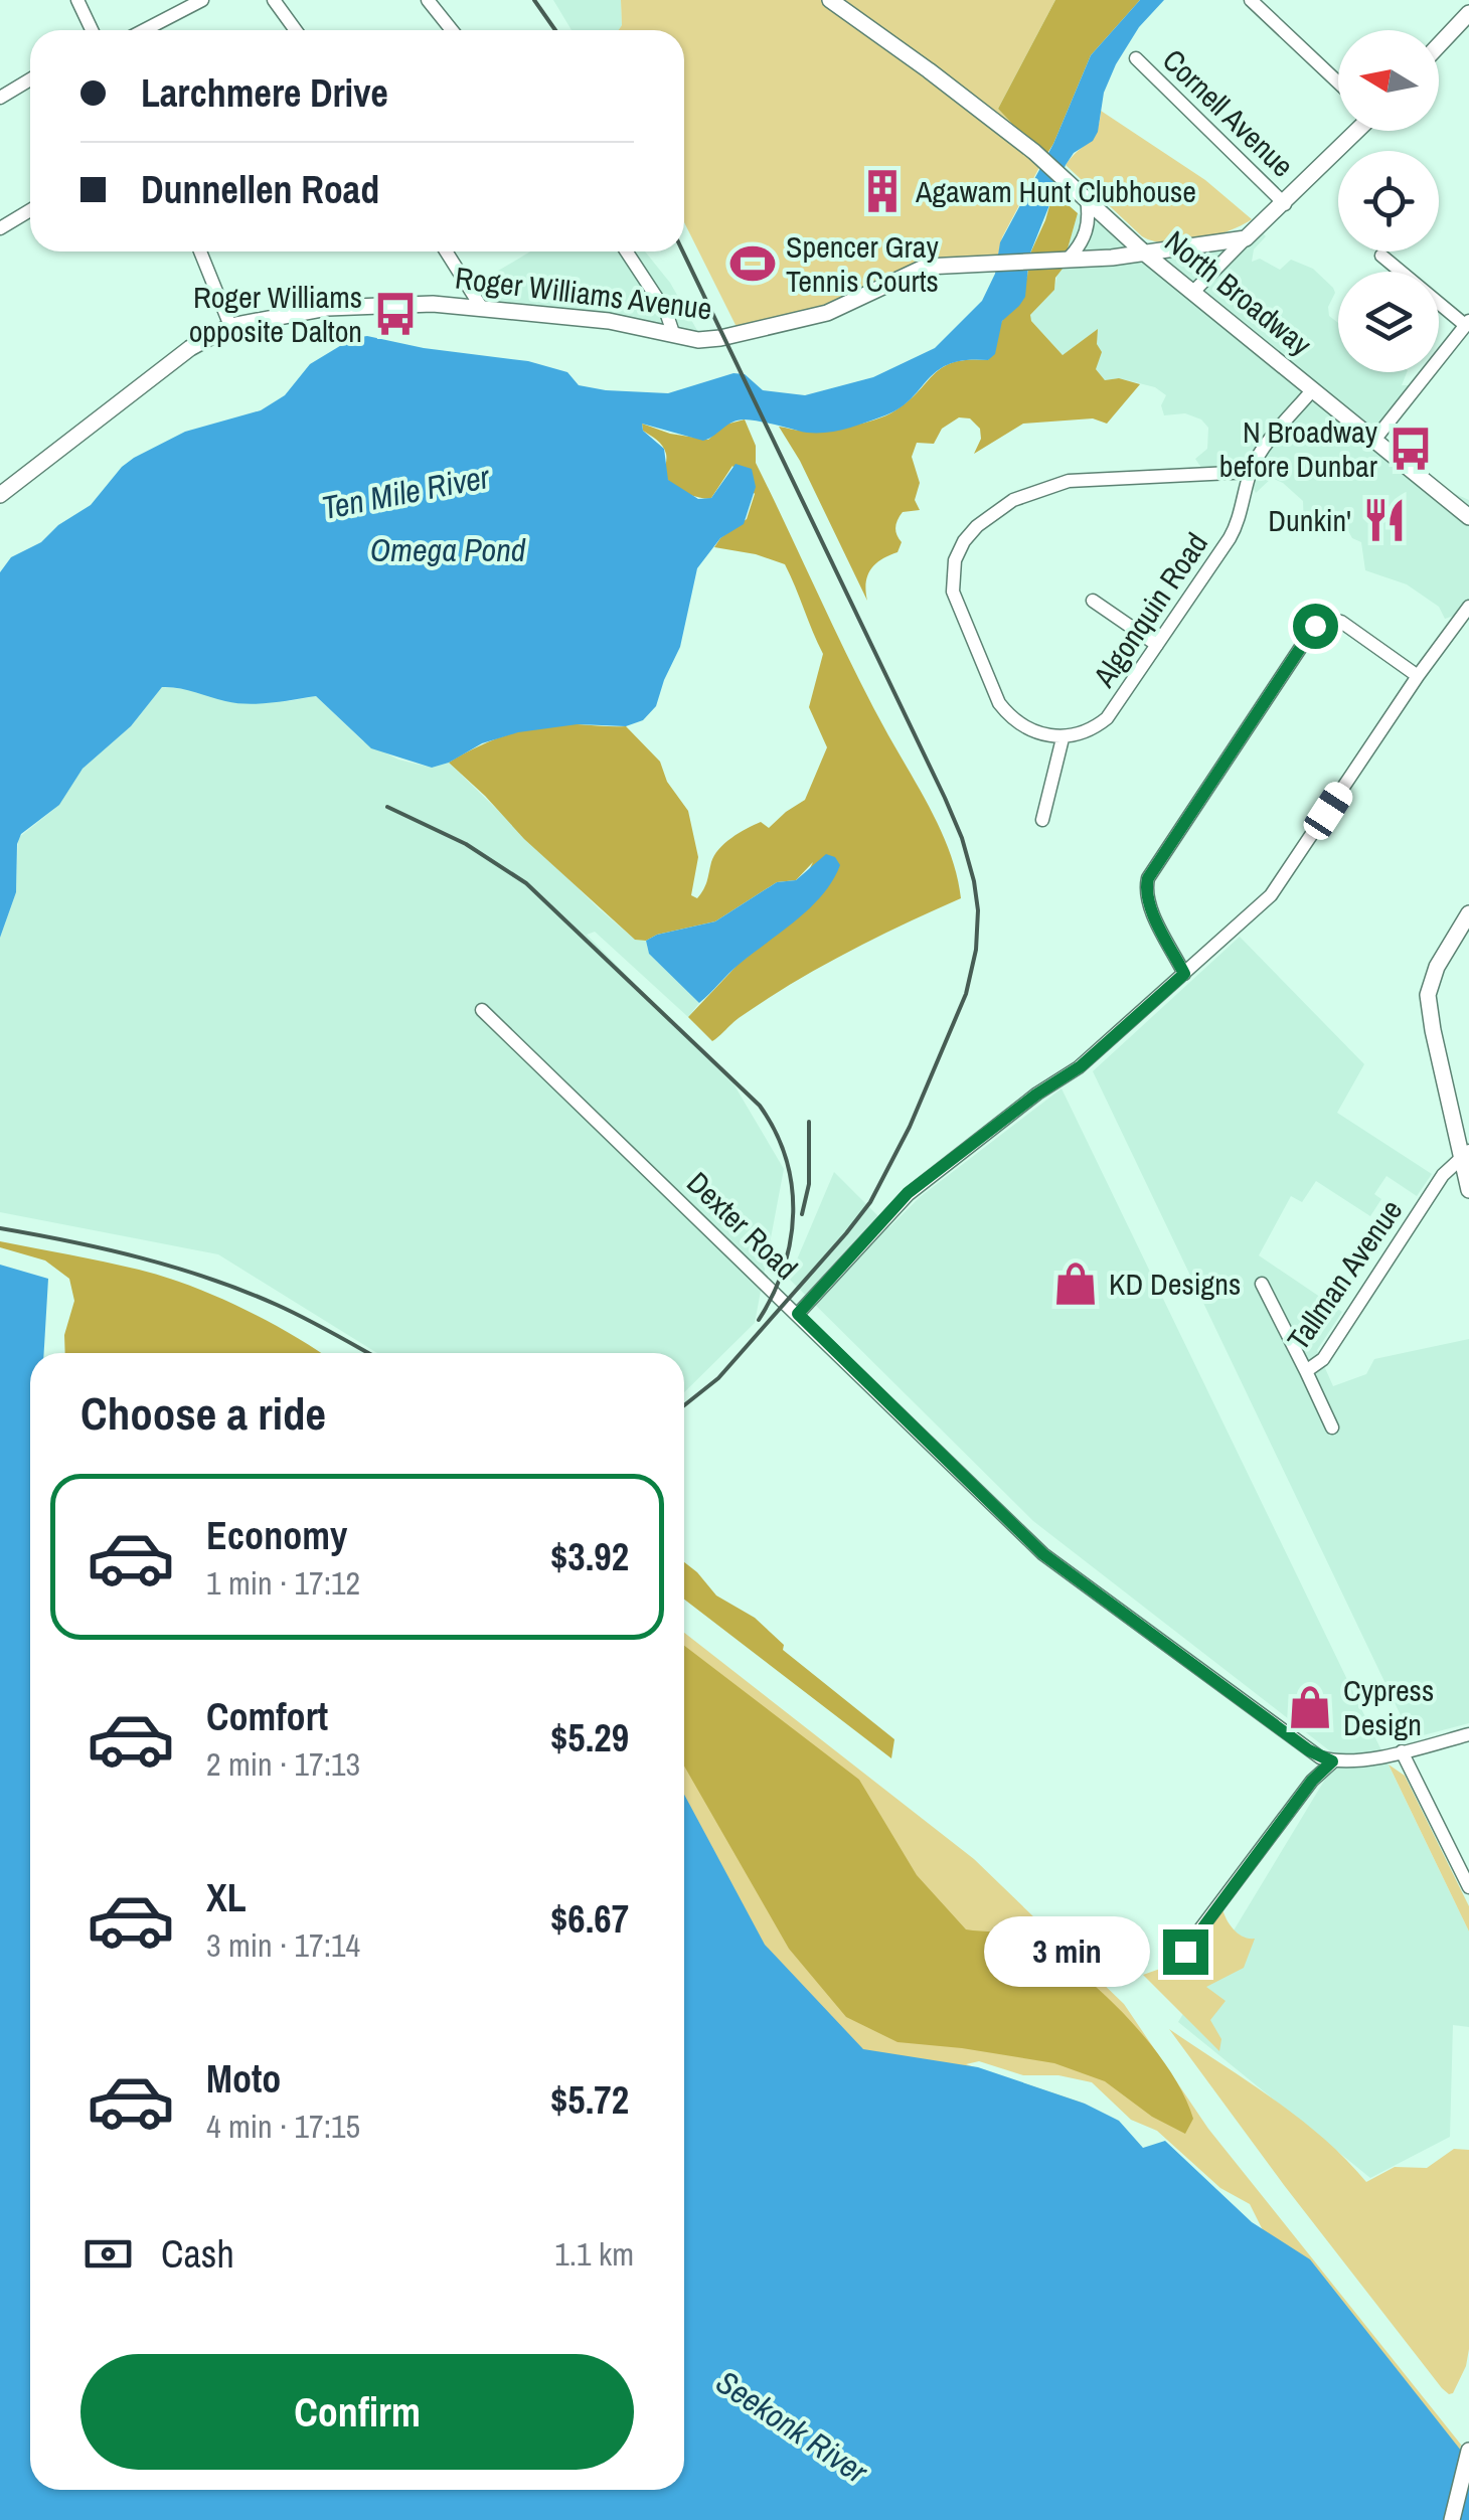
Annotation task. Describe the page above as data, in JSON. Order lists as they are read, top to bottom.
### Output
{
  "streets": {
    "main road": ["Roger Williams Avenue", "North Broadway"],
    "street": [
      "Cornell Avenue",
      "Algonquin Road",
      "Dexter Road",
      "Tallman Avenue"
    ]
  },
  "crossings": [
    ["Roger Williams Avenue", "North Broadway"],
    ["North Broadway", "Algonquin Road"]
  ],
  "water": ["Ten Mile River", "Omega Pond", "Seekonk River"],
  "places": {
    "building": ["Agawam Hunt Clubhouse"],
    "sports": ["Spencer Gray Tennis Courts"],
    "bus stop": ["Roger Williams opposite Dalton", "N Broadway before Dunbar"],
    "restaurant": ["Dunkin'"],
    "shop": ["KD Designs", "Cypress Design"]
  },
  "north": "left",
  "page": {
    "banner": ["Larchmere Drive", "Dunnellen Road"],
    "heading": "Choose a ride",
    "list": [
      {
        "name": "Economy",
        "note": "1 min · 17:12",
        "value": "$3.92"
      },
      {
        "name": "Comfort",
        "note": "2 min · 17:13",
        "value": "$5.29"
      },
      {
        "name": "XL",
        "note": "3 min · 17:14",
        "value": "$6.67"
      },
      {
        "name": "Moto",
        "note": "4 min · 17:15",
        "value": "$5.72"
      }
    ],
    "bubble": "3 min",
    "pay": ["Cash", "1.1 km"],
    "buttons": "Confirm"
  }
}
